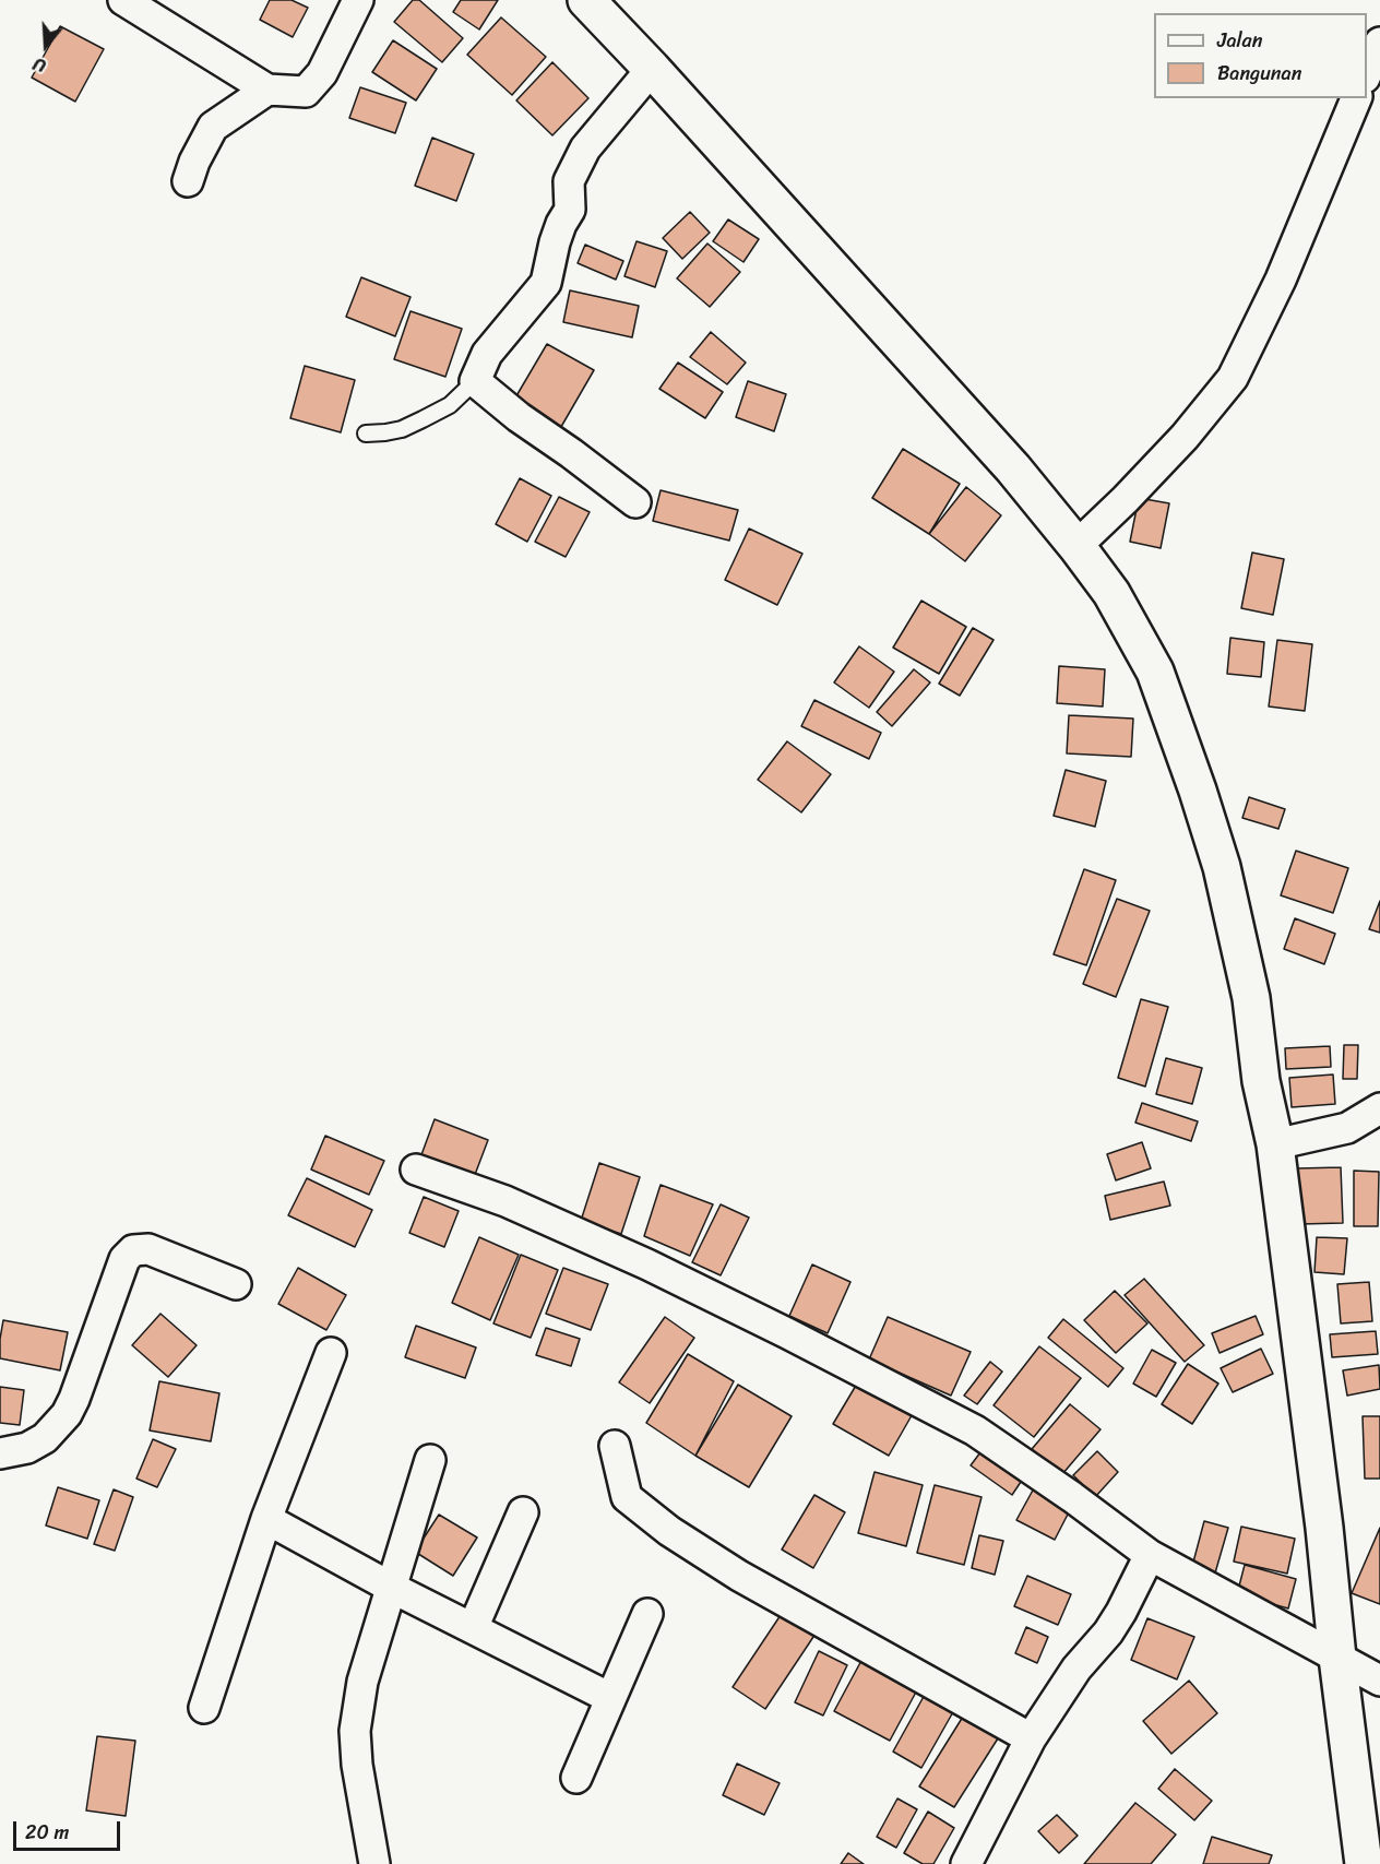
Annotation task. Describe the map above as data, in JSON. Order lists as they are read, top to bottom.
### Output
{
  "legend": ["Jalan", "Bangunan"],
  "scale_bar": "20 m",
  "north": "bottom"
}
